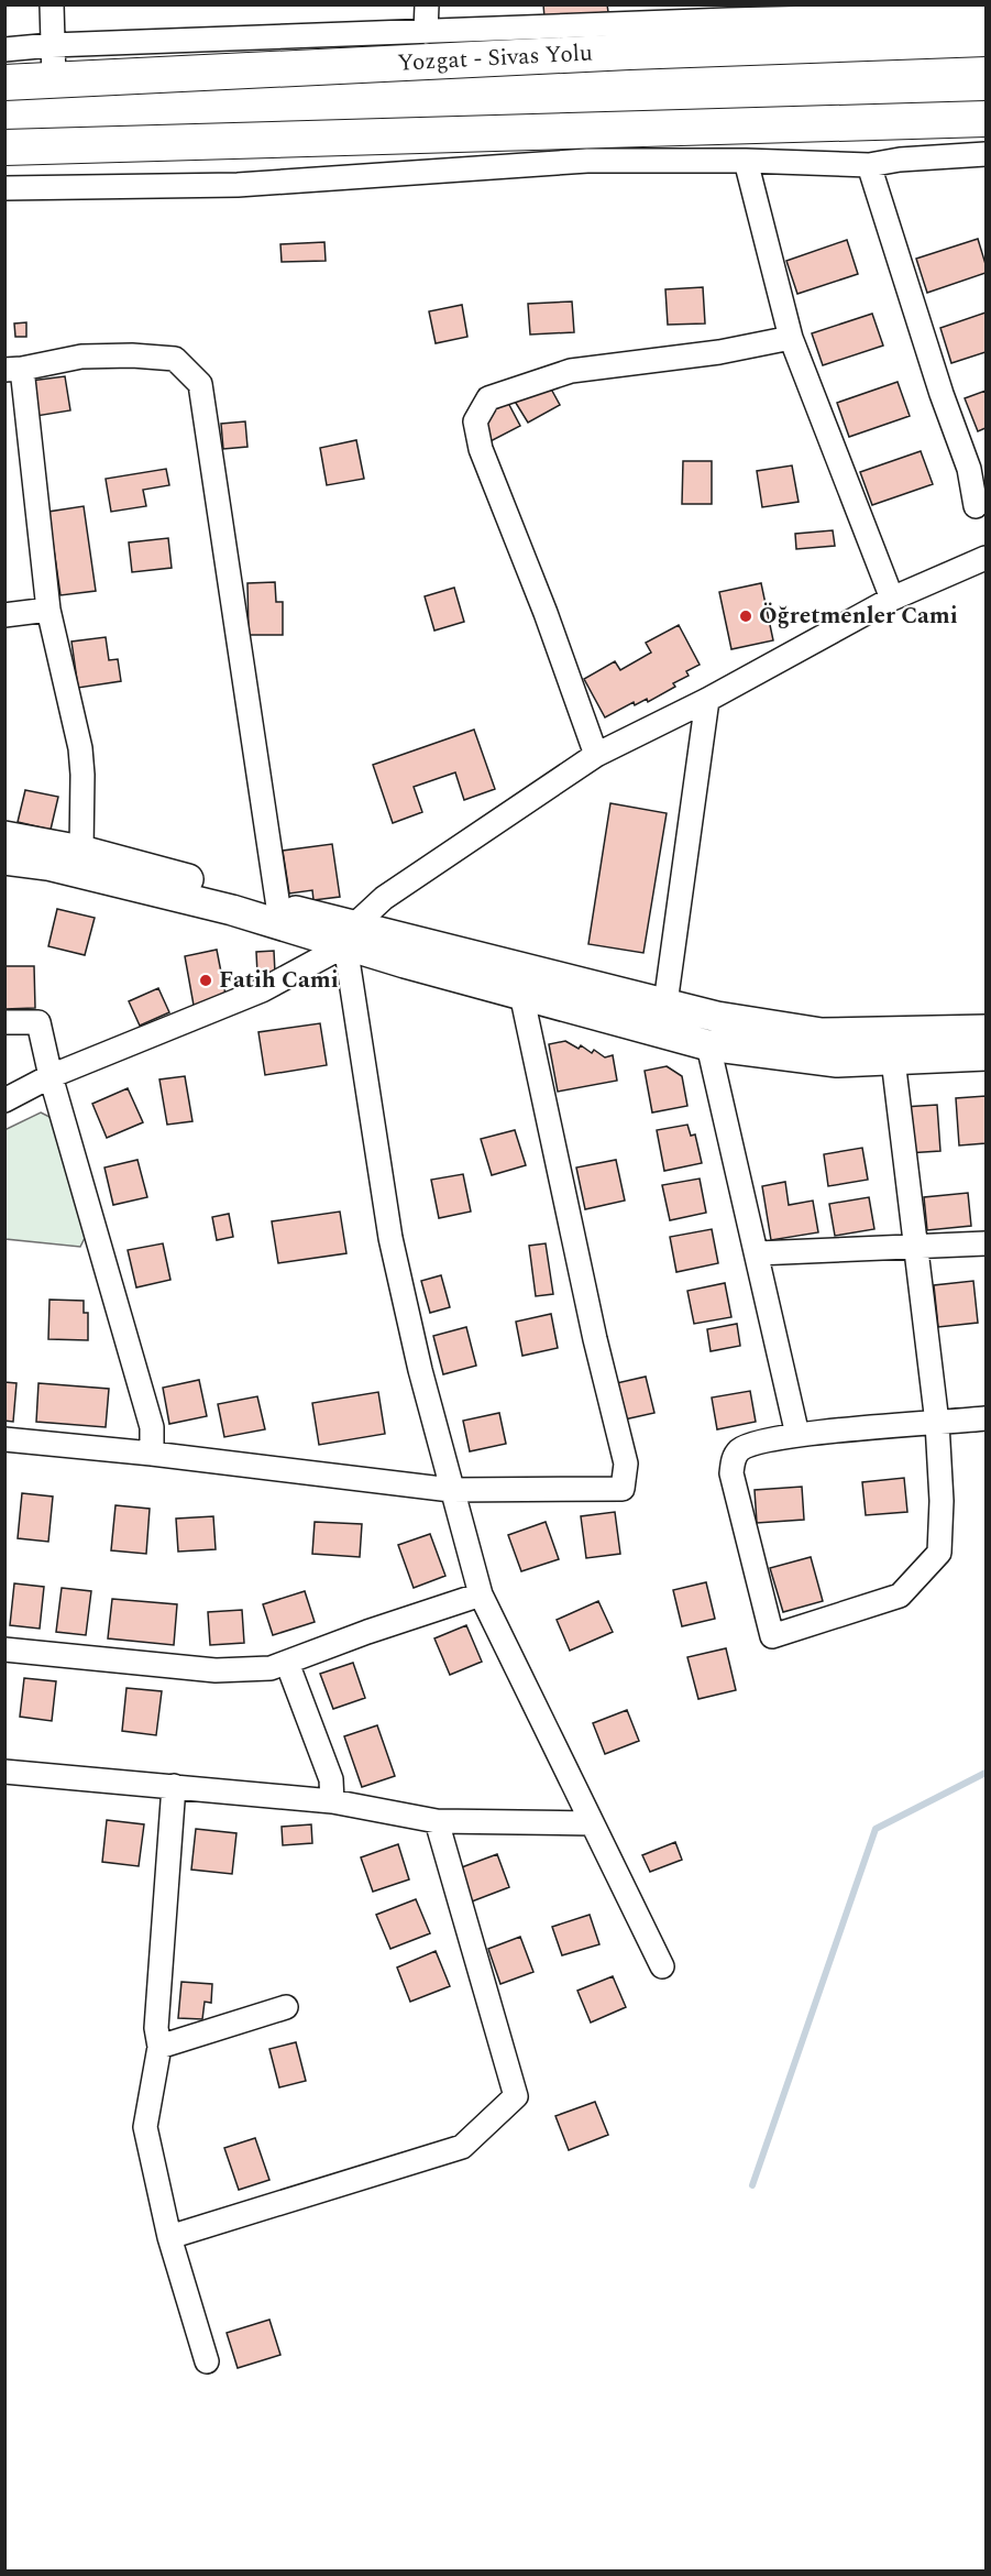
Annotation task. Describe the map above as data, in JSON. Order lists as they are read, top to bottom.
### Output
{
  "streets": {
    "highway": ["Yozgat - Sivas Yolu"]
  },
  "places": ["Öğretmenler Cami", "Fatih Cami"]
}
